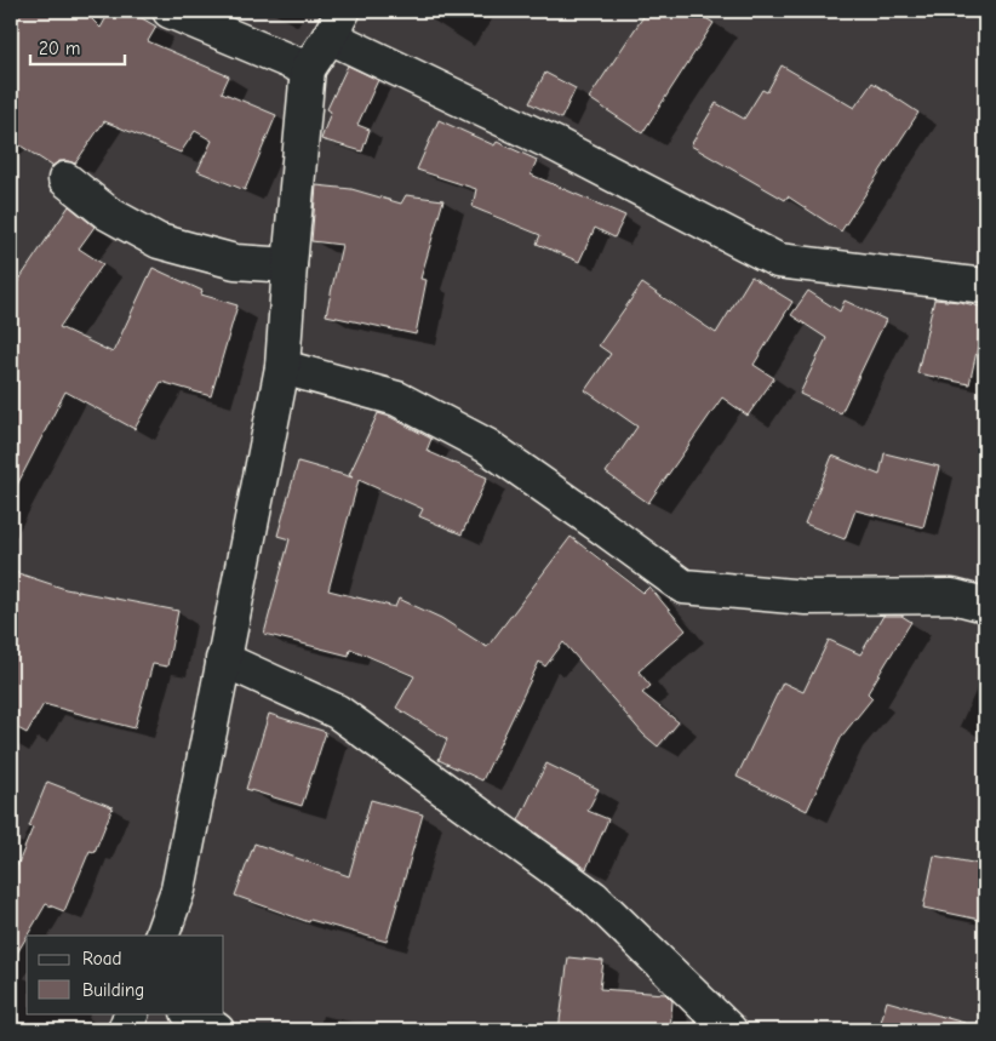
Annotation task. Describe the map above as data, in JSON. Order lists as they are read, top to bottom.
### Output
{
  "legend": ["Road", "Building"],
  "scale_bar": "20 m"
}
